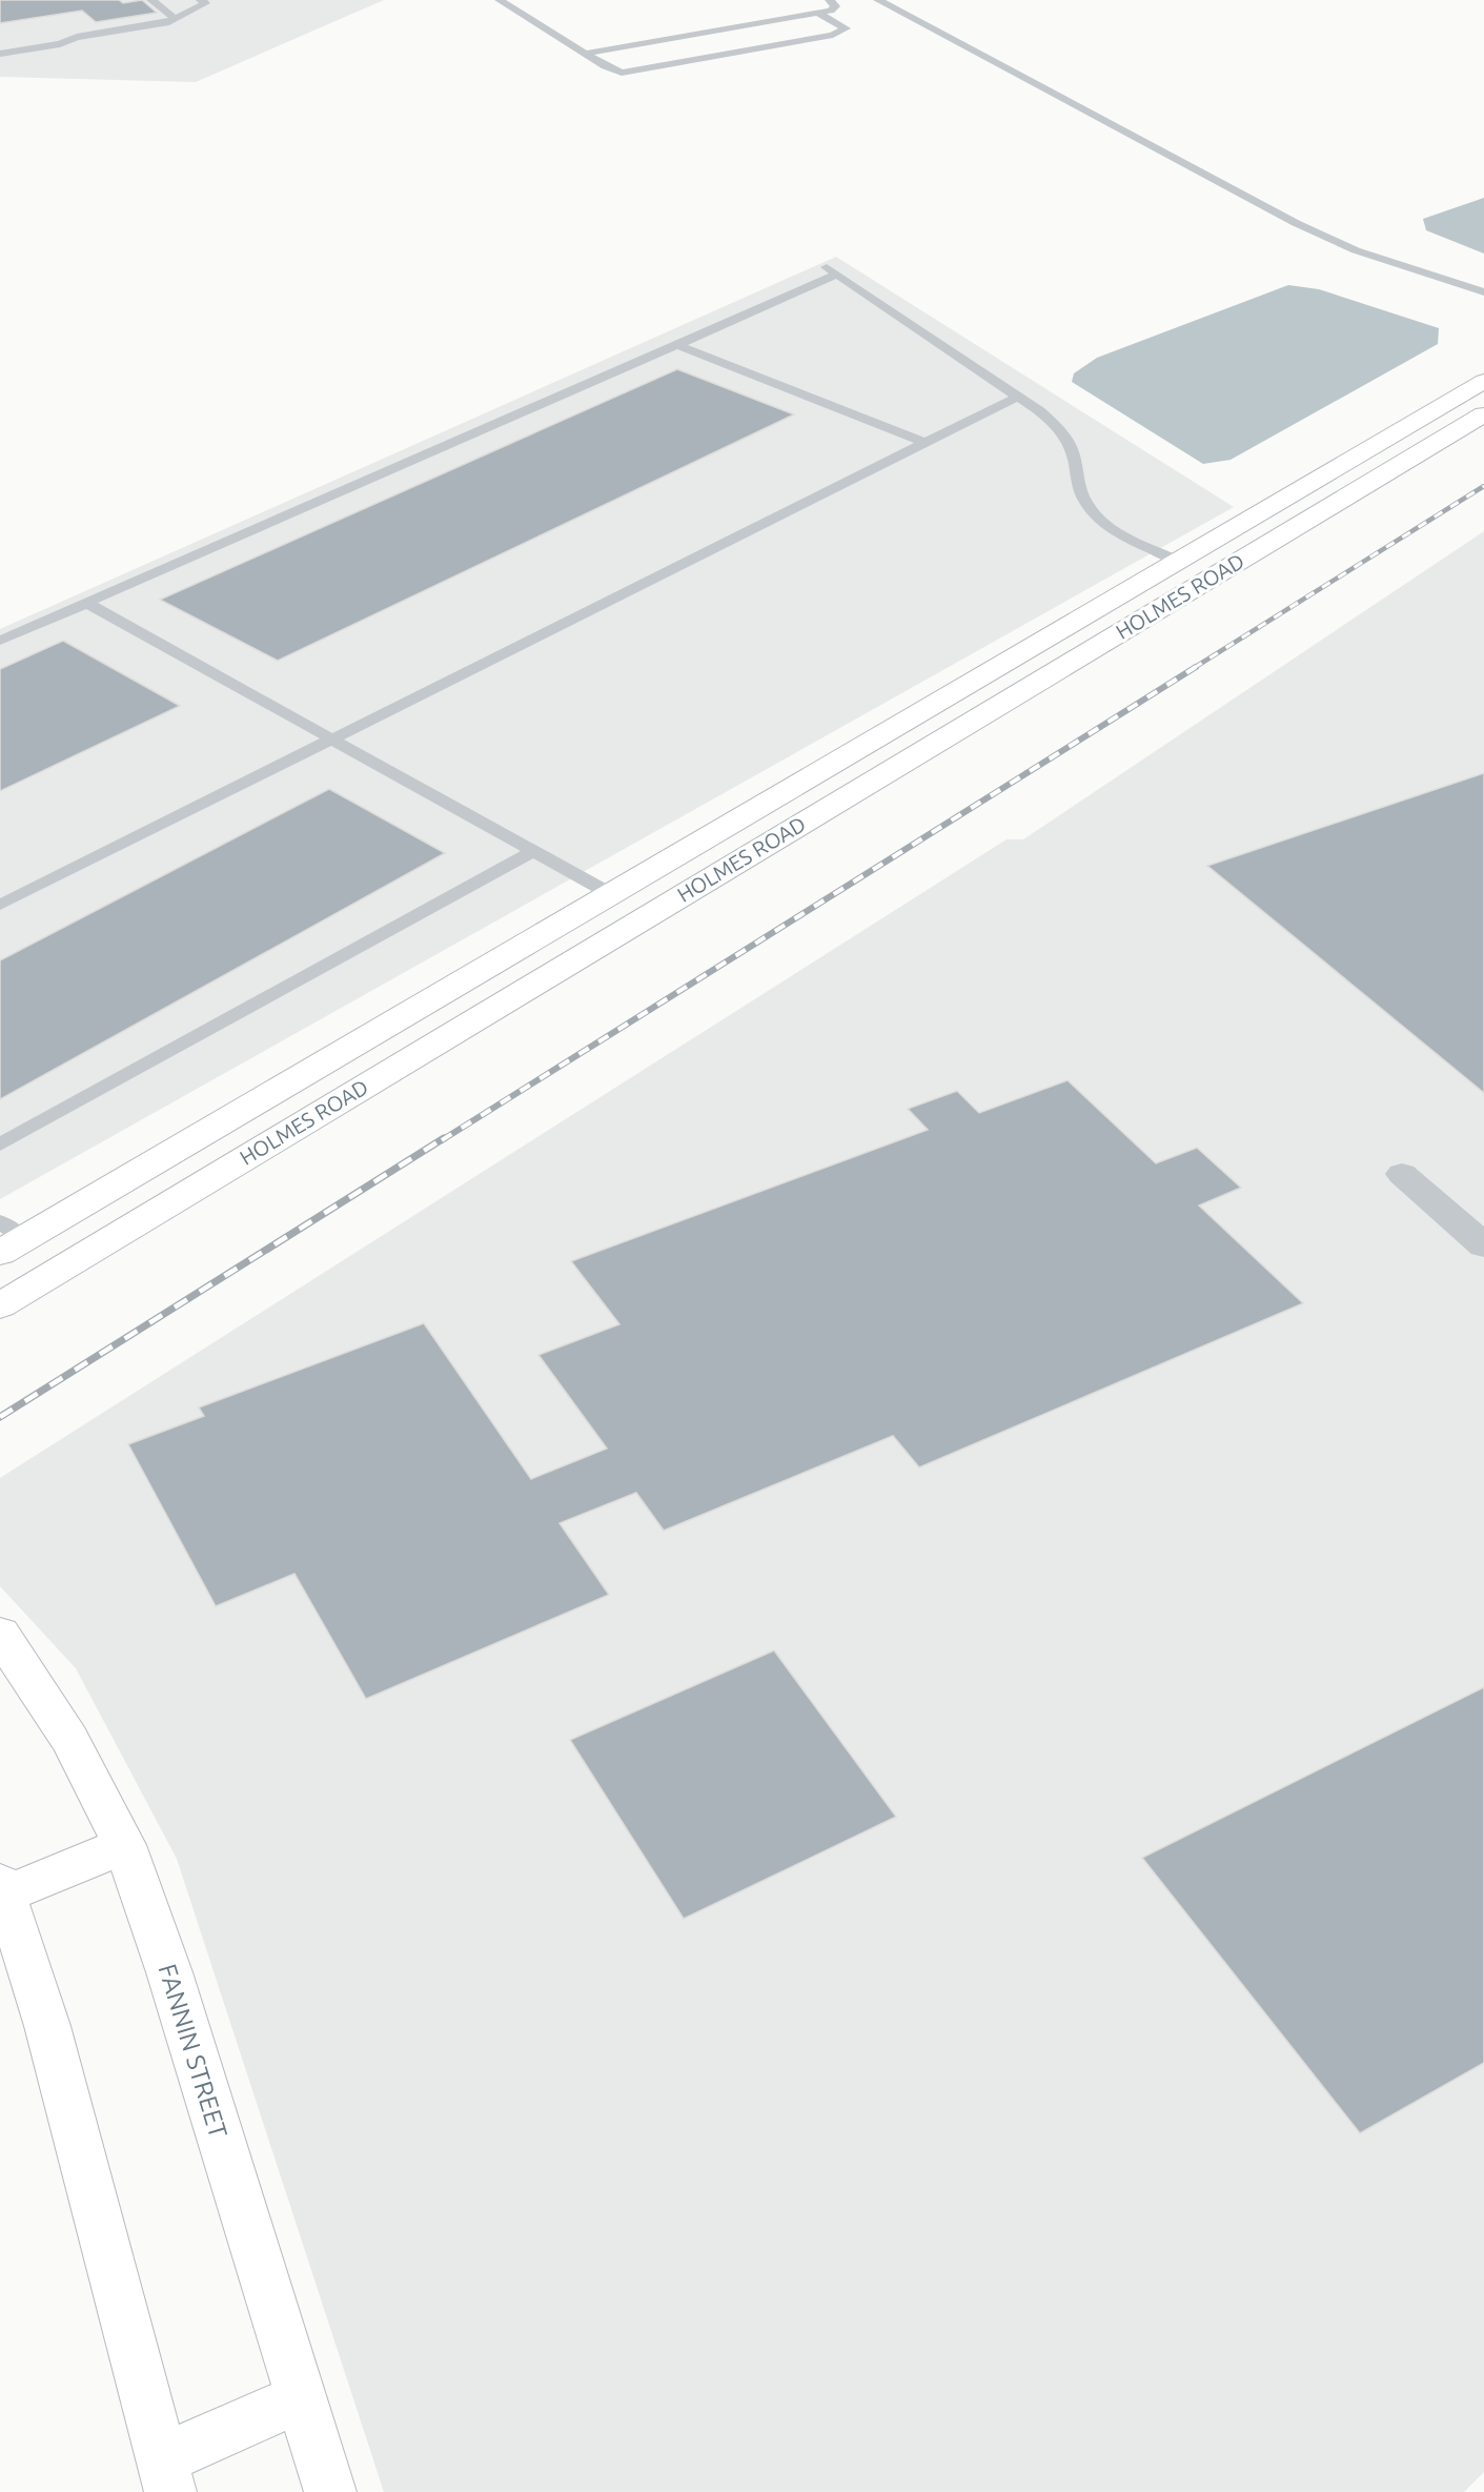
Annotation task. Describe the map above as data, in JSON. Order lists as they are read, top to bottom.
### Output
{
  "streets": {
    "main road": ["HOLMES ROAD", "FANNIN STREET"]
  }
}
